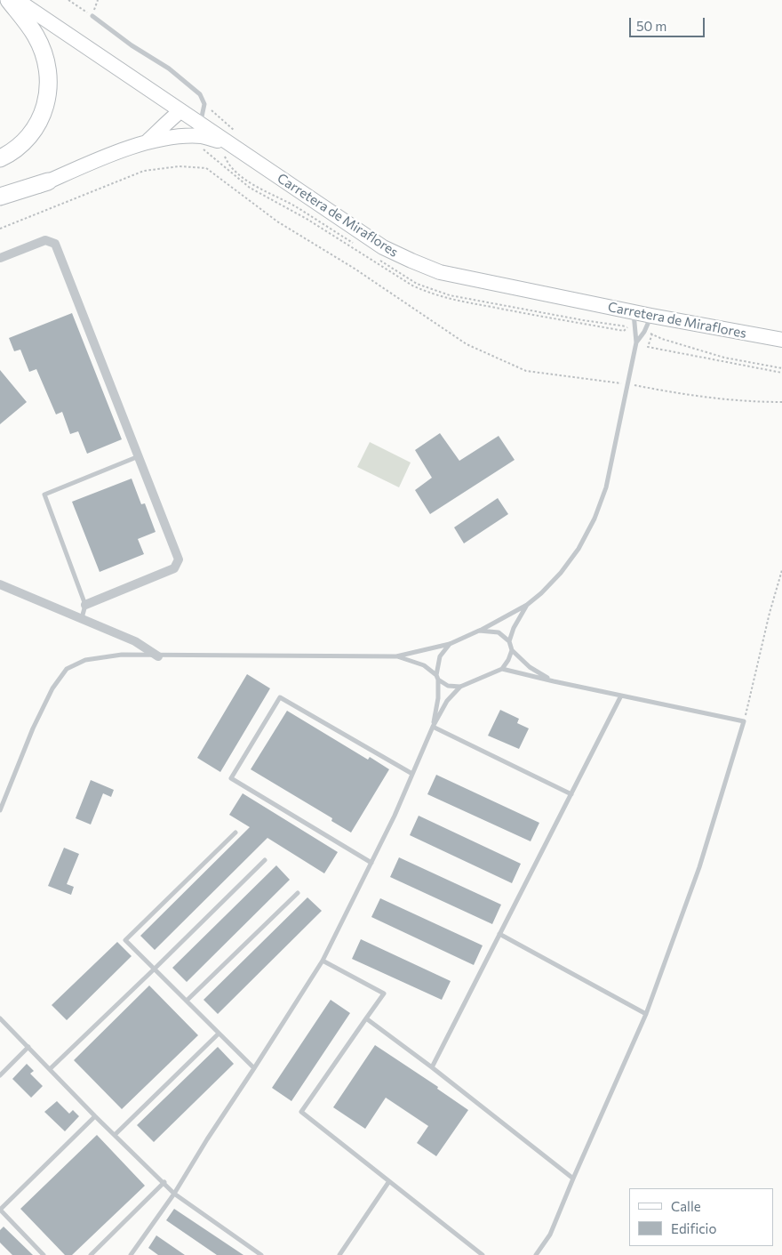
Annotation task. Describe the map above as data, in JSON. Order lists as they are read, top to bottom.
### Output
{
  "streets": {
    "main road": ["Carretera de Miraflores"]
  },
  "legend": ["Calle", "Edificio"],
  "scale_bar": "50 m"
}
